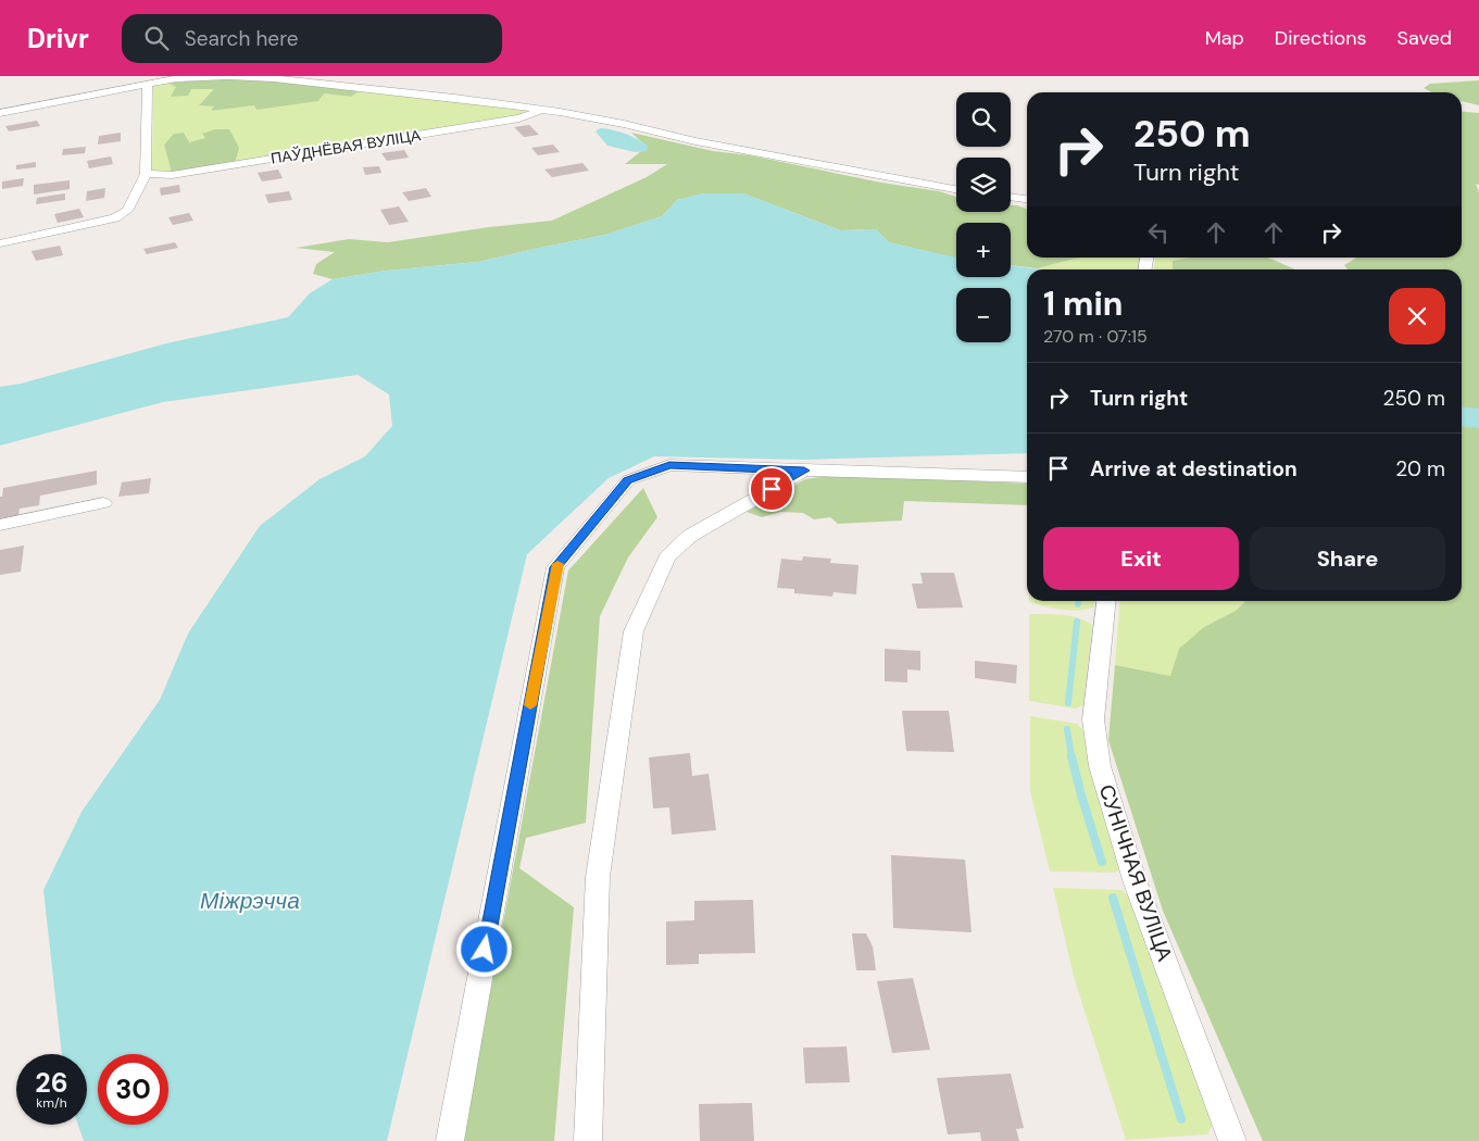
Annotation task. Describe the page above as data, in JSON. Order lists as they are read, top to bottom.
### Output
{
  "streets": {
    "street": ["ПАЎДНЁВАЯ ВУЛІЦА", "СУНІЧНАЯ ВУЛІЦА"]
  },
  "water": ["Міжрэчча"],
  "page": {
    "header": "Drivr",
    "search": "Search here",
    "nav": ["Map", "Directions", "Saved"],
    "map_buttons": ["+", "−"],
    "turn": ["250 m", "Turn right"],
    "heading": ["1 min", "270 m · 07:15"],
    "list": [
      {
        "name": "Turn right",
        "value": "250 m"
      },
      {
        "name": "Arrive at destination",
        "value": "20 m"
      }
    ],
    "buttons": ["Exit", "Share"],
    "speed": "26 km/h",
    "limit": "30"
  }
}
